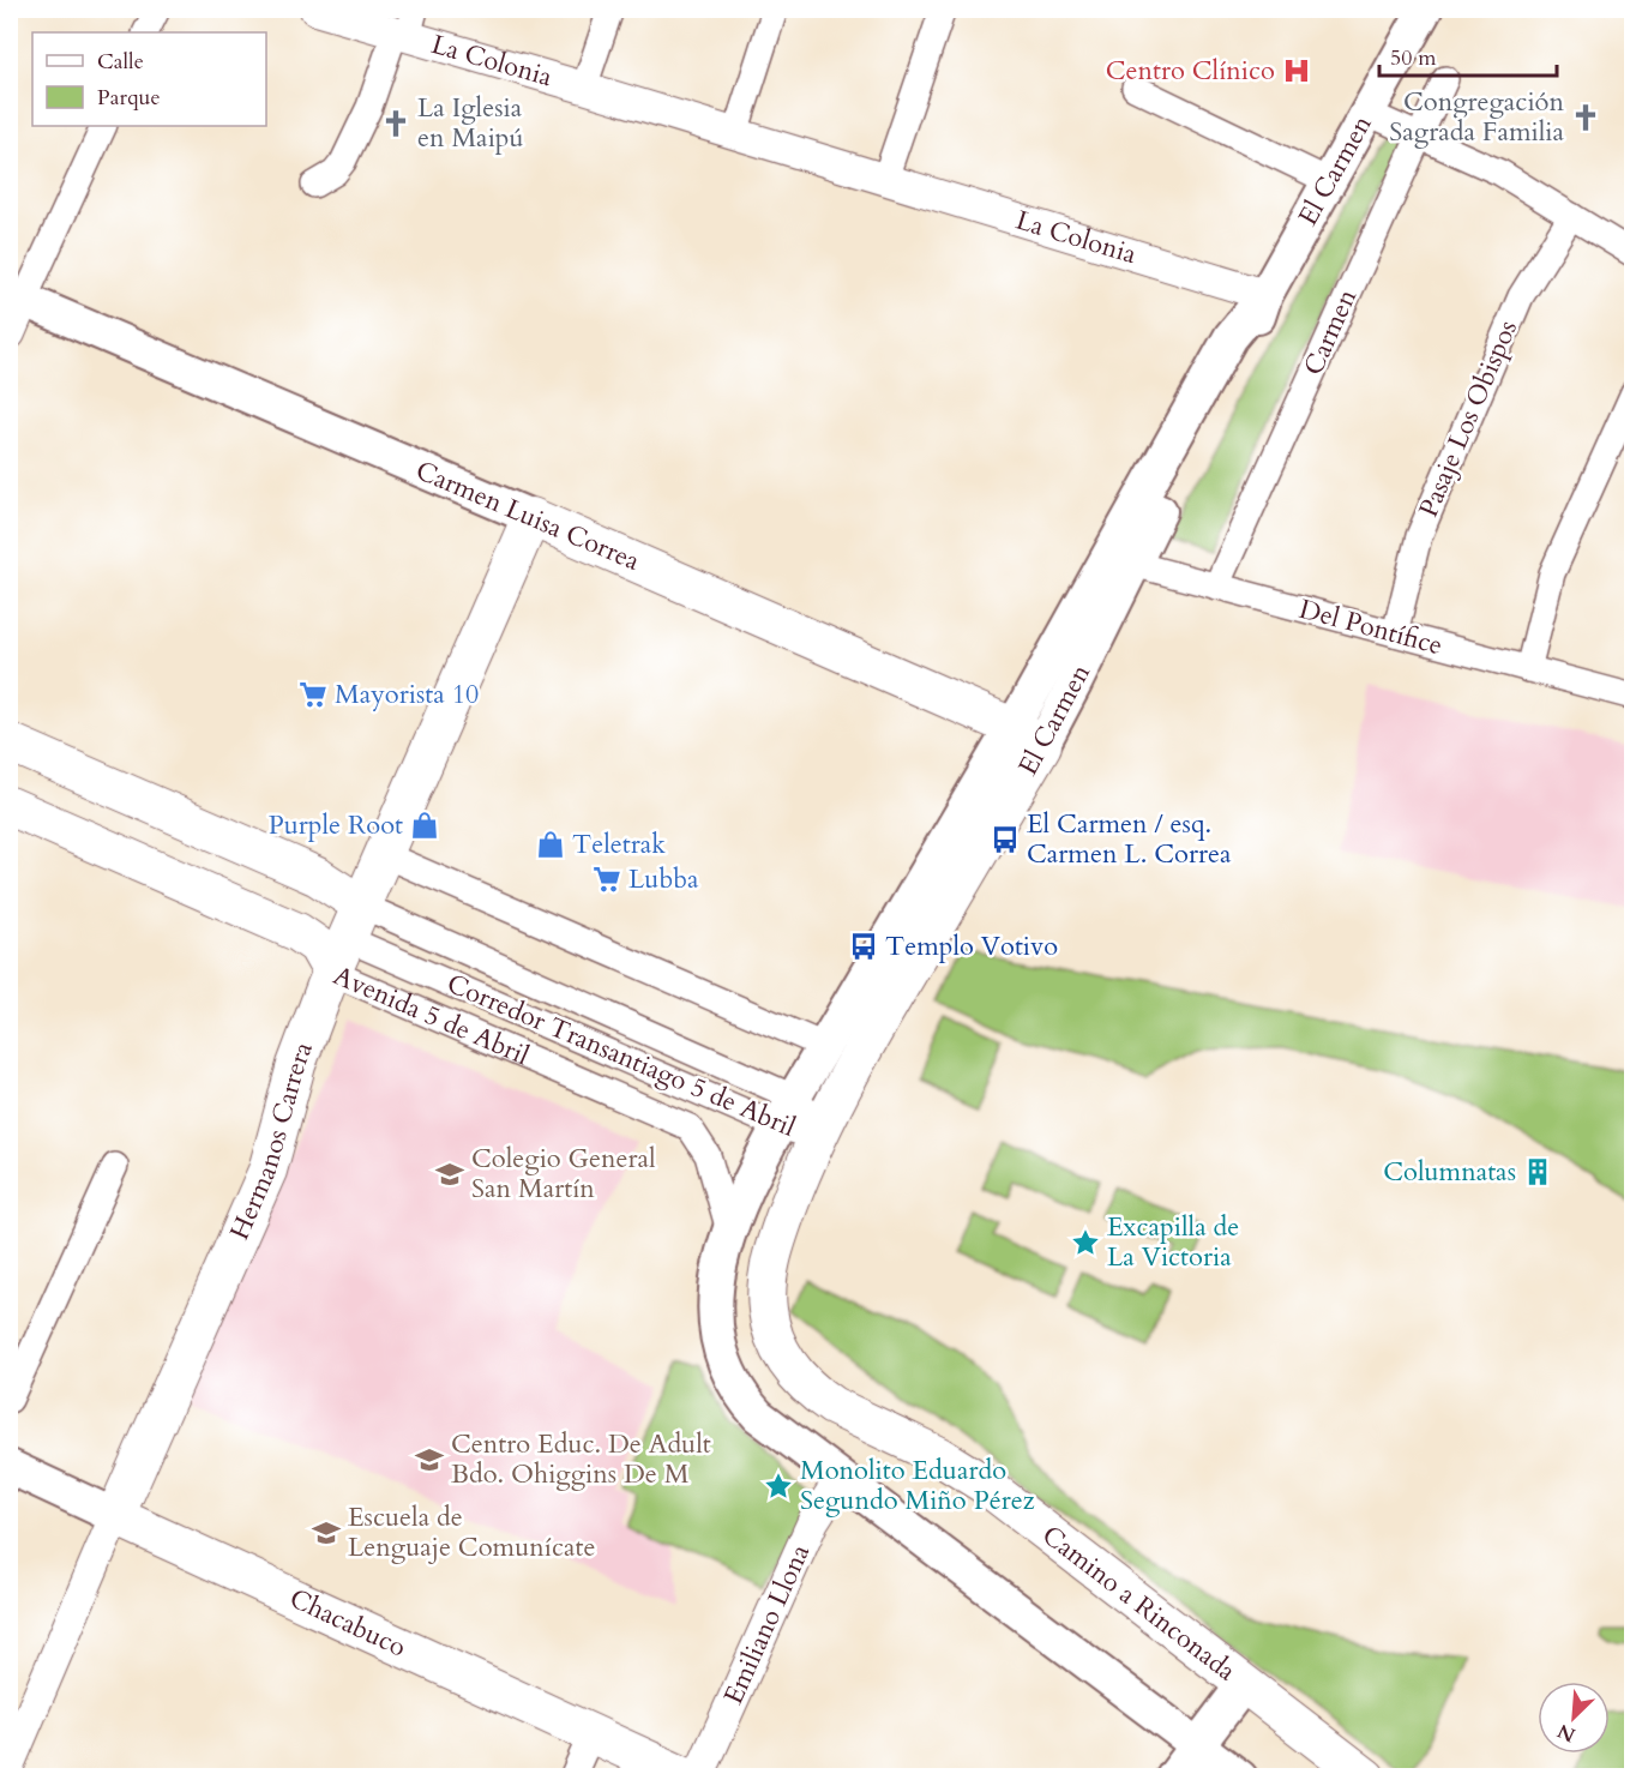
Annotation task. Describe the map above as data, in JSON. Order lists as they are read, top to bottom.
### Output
{
  "streets": {
    "main road": [
      "El Carmen",
      "Carmen Luisa Correa",
      "Avenida 5 de Abril",
      "Hermanos Carrera",
      "Camino a Rinconada",
      "Chacabuco"
    ],
    "street": [
      "La Colonia",
      "Carmen",
      "Pasaje Los Obispos",
      "Del Pontífice",
      "Corredor Transantiago 5 de Abril",
      "Emiliano Llona"
    ]
  },
  "crossings": [
    ["La Colonia", "El Carmen"],
    ["El Carmen", "Carmen Luisa Correa"],
    ["El Carmen", "Del Pontífice"],
    ["El Carmen", "Corredor Transantiago 5 de Abril"],
    ["El Carmen", "Camino a Rinconada"],
    ["Carmen", "Del Pontífice"],
    ["Pasaje Los Obispos", "Del Pontífice"],
    ["Carmen Luisa Correa", "Hermanos Carrera"],
    ["Avenida 5 de Abril", "Hermanos Carrera"],
    ["Corredor Transantiago 5 de Abril", "Hermanos Carrera"],
    ["Corredor Transantiago 5 de Abril", "Camino a Rinconada"],
    ["Hermanos Carrera", "Chacabuco"]
  ],
  "places": {
    "hospital": ["Centro Clínico"],
    "church": ["Congregación Sagrada Familia", "La Iglesia en Maipú"],
    "supermarket": ["Mayorista 10", "Lubba"],
    "shop": ["Purple Root", "Teletrak"],
    "bus stop": ["El Carmen / esq. Carmen L. Correa", "Templo Votivo"],
    "building": ["Columnatas"],
    "school or university": ["Colegio General San Martín", "Centro Educ. De Adult Bdo. Ohiggins De M", "Escuela de Lenguaje Comunícate"],
    "place": ["Excapilla de La Victoria", "Monolito Eduardo Segundo Miño Pérez"]
  },
  "legend": ["Calle", "Parque"],
  "scale_bar": "50 m",
  "north": "bottom left"
}
